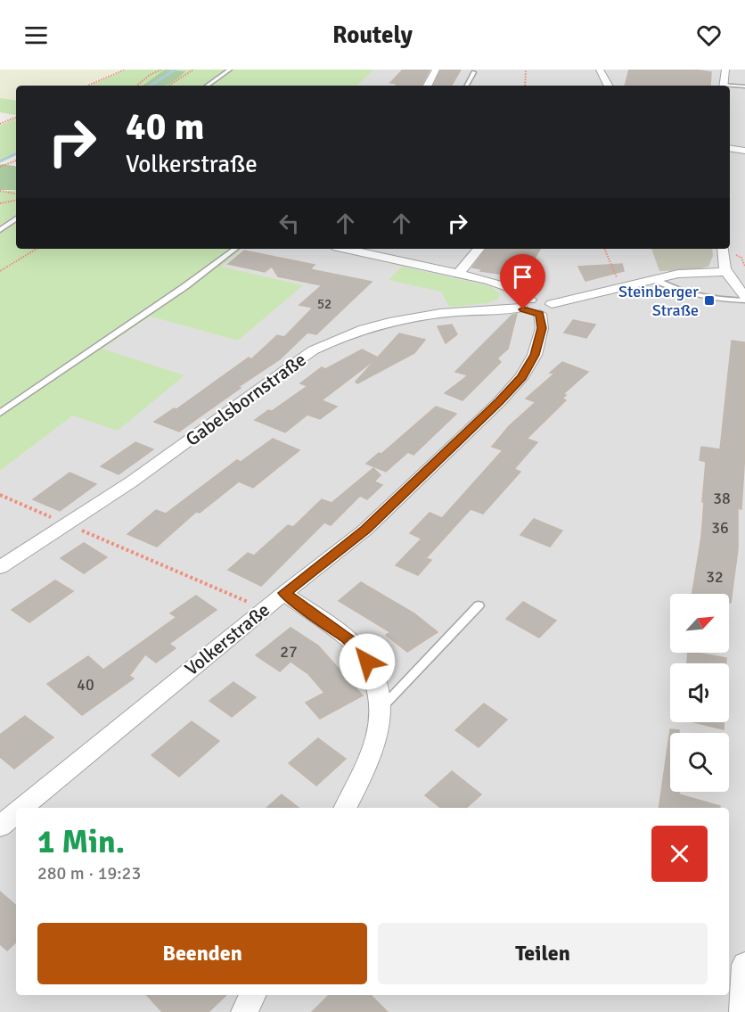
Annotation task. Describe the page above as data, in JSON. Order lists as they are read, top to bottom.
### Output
{
  "streets": {
    "street": ["Gabelsbornstraße", "Volkerstraße"]
  },
  "crossings": [
    ["Gabelsbornstraße", "Volkerstraße"]
  ],
  "places": {
    "transit": ["Steinberger Straße"]
  },
  "house_numbers": [
    "52",
    "38",
    "36",
    "32",
    "27",
    "40"
  ],
  "north": "top right",
  "page": {
    "header": "Routely",
    "turn": ["40 m", "Volkerstraße"],
    "heading": ["1 Min.", "280 m · 19:23"],
    "buttons": ["Beenden", "Teilen"]
  }
}
